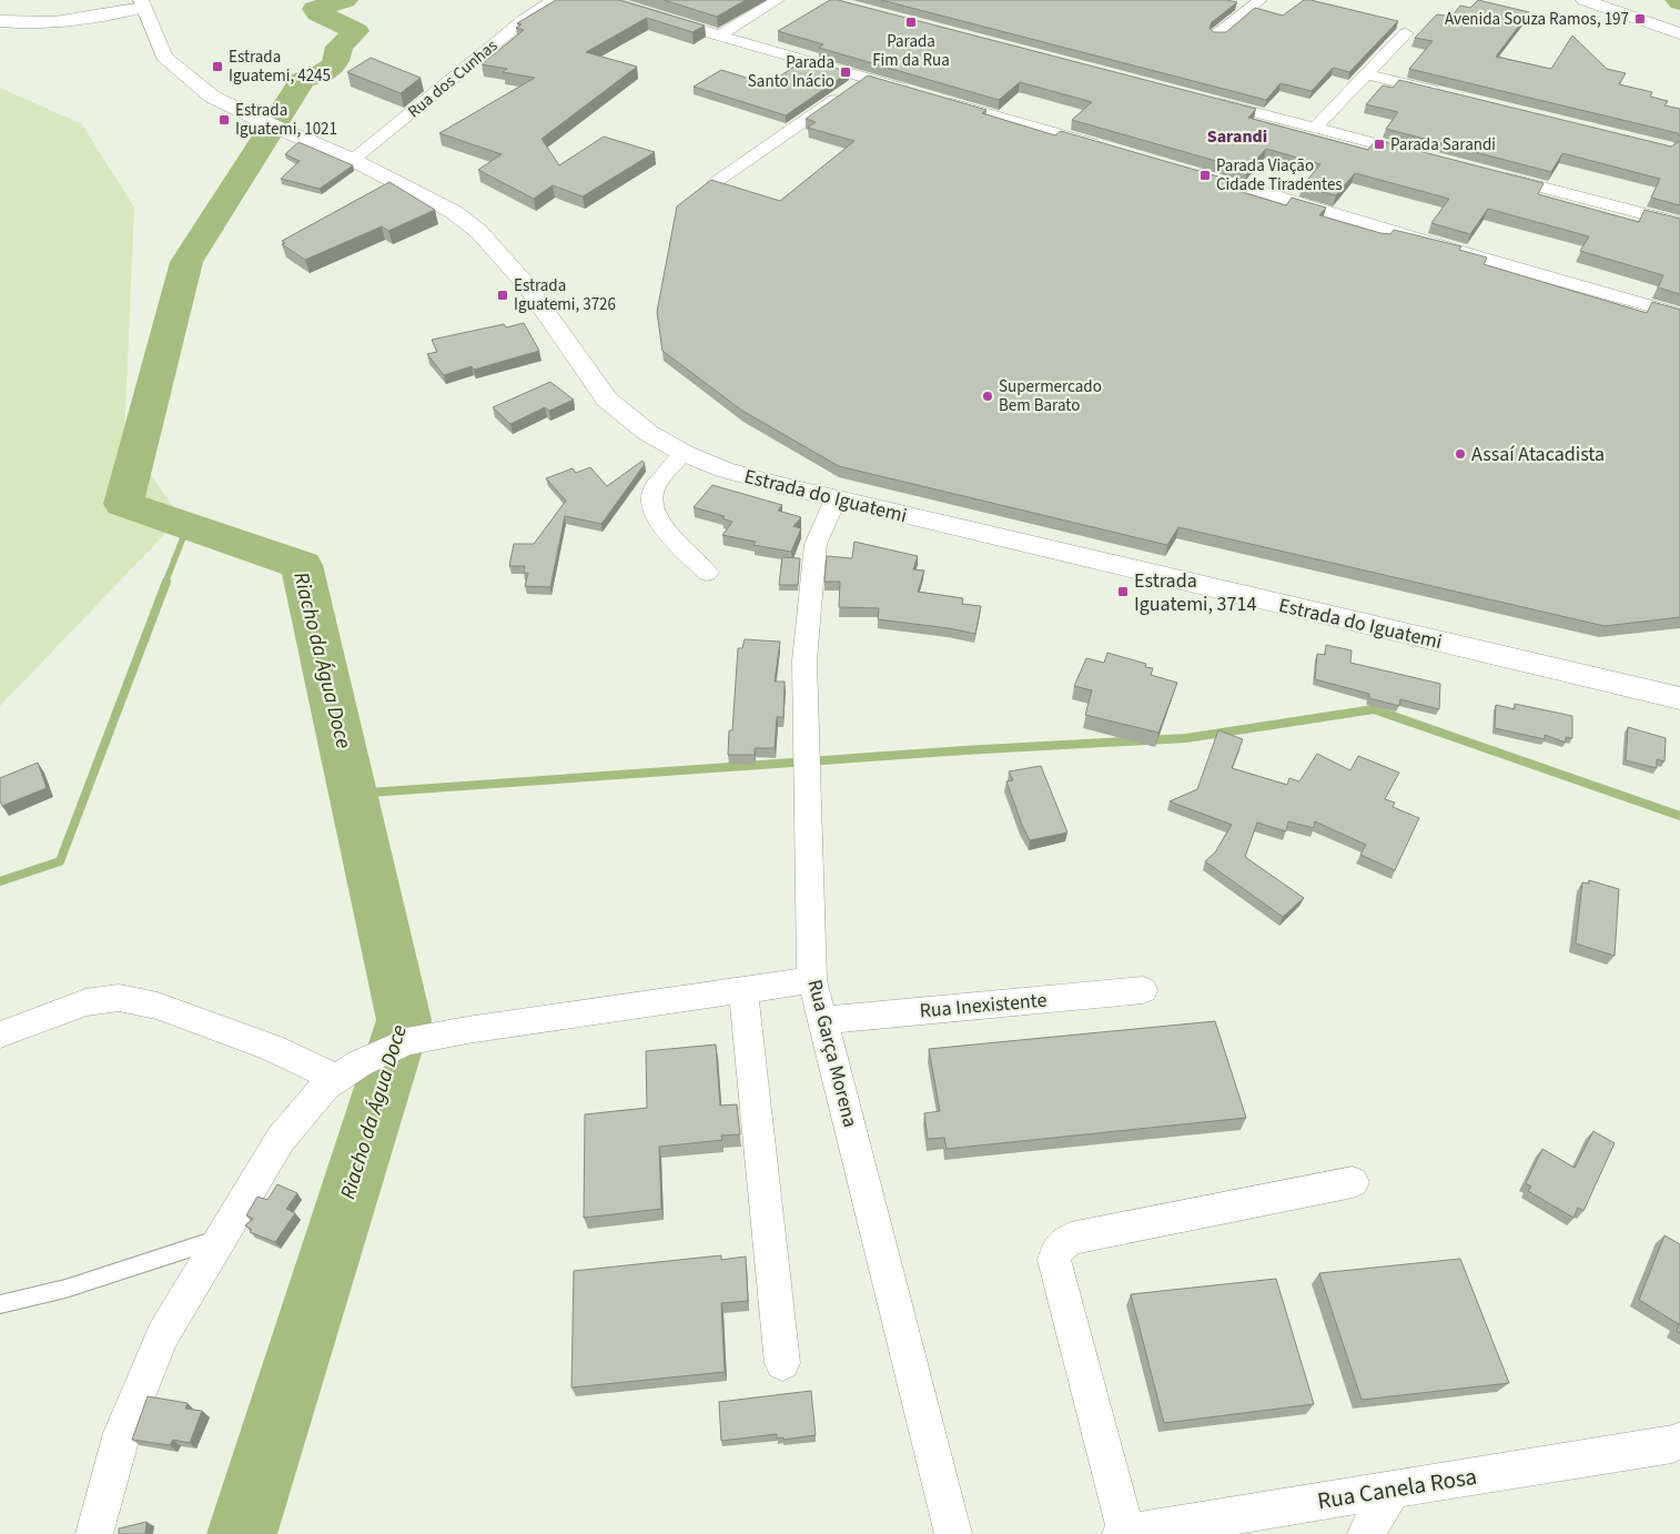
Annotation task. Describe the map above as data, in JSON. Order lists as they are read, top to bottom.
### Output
{
  "streets": {
    "main road": ["Estrada do Iguatemi"],
    "street": [
      "Rua dos Cunhas",
      "Rua Inexistente",
      "Rua Garça Morena",
      "Rua Canela Rosa"
    ]
  },
  "crossings": [
    ["Rua dos Cunhas", "Estrada do Iguatemi"],
    ["Estrada do Iguatemi", "Rua Garça Morena"],
    ["Rua Inexistente", "Rua Garça Morena"]
  ],
  "districts": ["Sarandi"],
  "water": ["Riacho da Água Doce"],
  "places": {
    "transit": [
      "Avenida Souza Ramos, 197",
      "Parada Fim da Rua",
      "Estrada Iguatemi, 4245",
      "Parada Santo Inácio",
      "Estrada Iguatemi, 1021",
      "Parada Sarandi",
      "Parada Viação Cidade Tiradentes",
      "Estrada Iguatemi, 3726",
      "Estrada Iguatemi, 3714"
    ],
    "other": ["Supermercado Bem Barato", "Assaí Atacadista"]
  }
}
